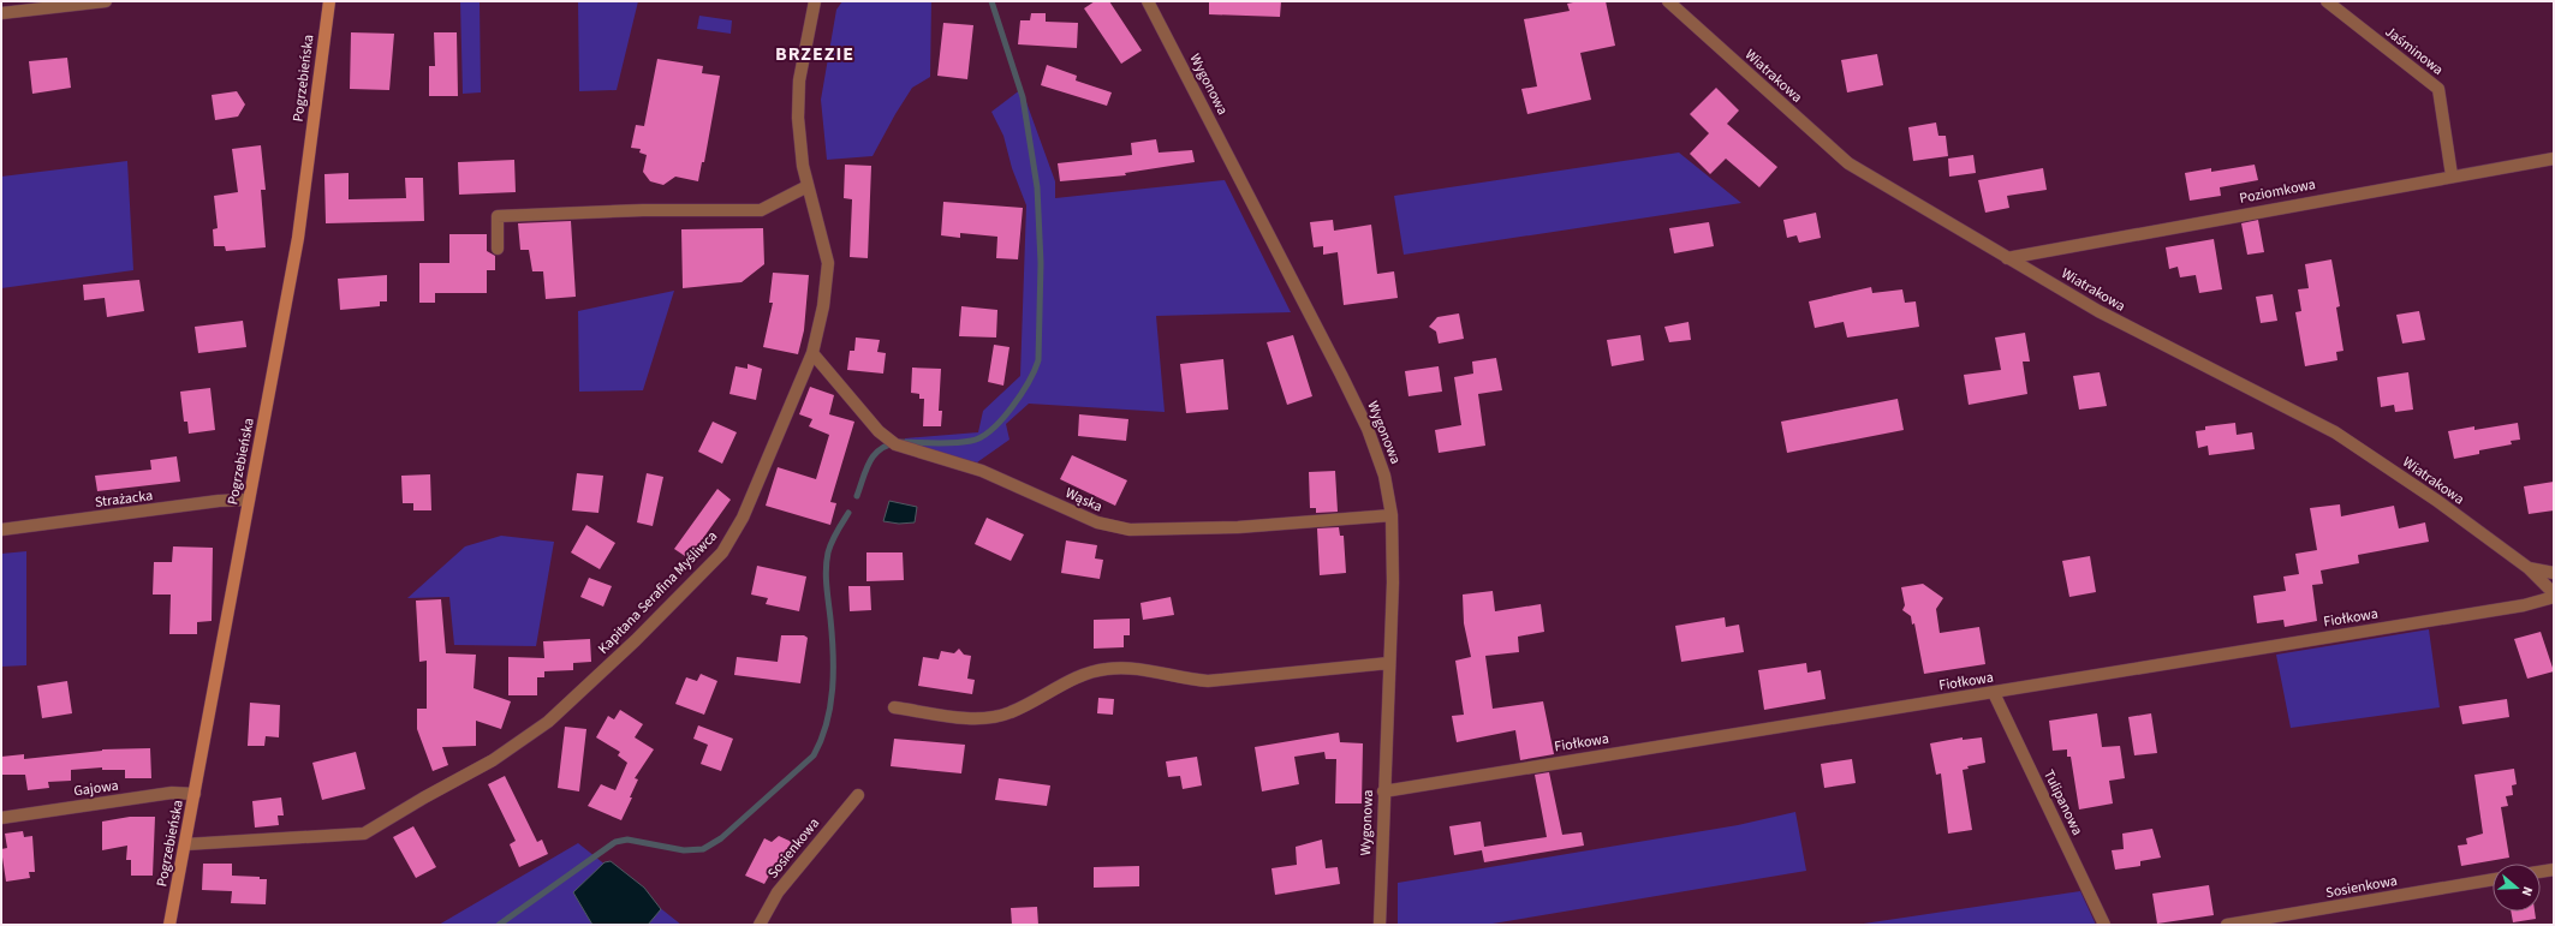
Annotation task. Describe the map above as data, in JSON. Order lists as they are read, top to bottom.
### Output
{
  "streets": {
    "street": [
      "Jaśminowa",
      "Wiatrakowa",
      "Pogrzebieńska",
      "Wygonowa",
      "Poziomkowa",
      "Strażacka",
      "Wąska",
      "Kapitana Serafina Myśliwca",
      "Fiołkowa",
      "Gajowa",
      "Tulipanowa",
      "Sosienkowa"
    ]
  },
  "crossings": [
    ["Jaśminowa", "Poziomkowa"],
    ["Wiatrakowa", "Poziomkowa"],
    ["Pogrzebieńska", "Strażacka"],
    ["Pogrzebieńska", "Kapitana Serafina Myśliwca"],
    ["Pogrzebieńska", "Gajowa"],
    ["Wygonowa", "Wąska"],
    ["Wygonowa", "Fiołkowa"],
    ["Wąska", "Kapitana Serafina Myśliwca"],
    ["Fiołkowa", "Tulipanowa"]
  ],
  "districts": ["BRZEZIE"],
  "north": "right"
}
